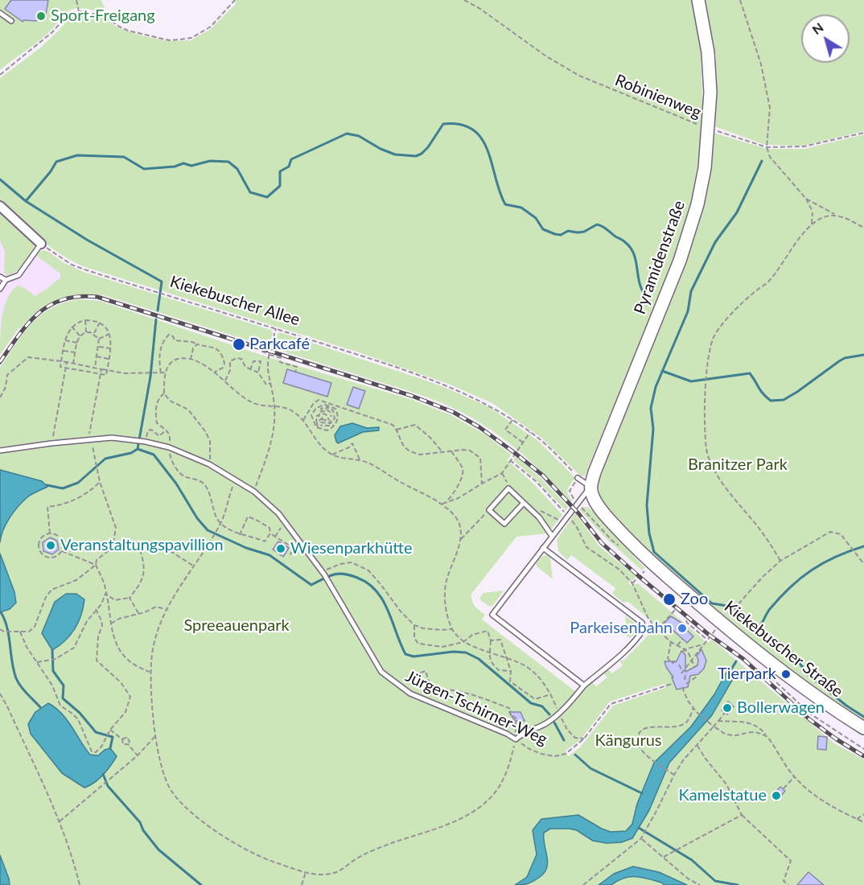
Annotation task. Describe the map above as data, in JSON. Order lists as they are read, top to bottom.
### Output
{
  "streets": {
    "street": ["Pyramidenstraße", "Kiekebuscher Straße"],
    "lane": ["Jürgen-Tschirner-Weg"],
    "path": ["Robinienweg", "Kiekebuscher Allee"]
  },
  "crossings": [
    ["Robinienweg", "Pyramidenstraße"],
    ["Pyramidenstraße", "Kiekebuscher Straße"]
  ],
  "parks": ["Branitzer Park", "Spreeauenpark", "Kängurus"],
  "places": [
    "Sport-Freigang",
    "Parkcafé",
    "Veranstaltungspavillion",
    "Wiesenparkhütte",
    "Zoo",
    "Parkeisenbahn",
    "Tierpark",
    "Bollerwagen",
    "Kamelstatue"
  ],
  "north": "top left"
}
